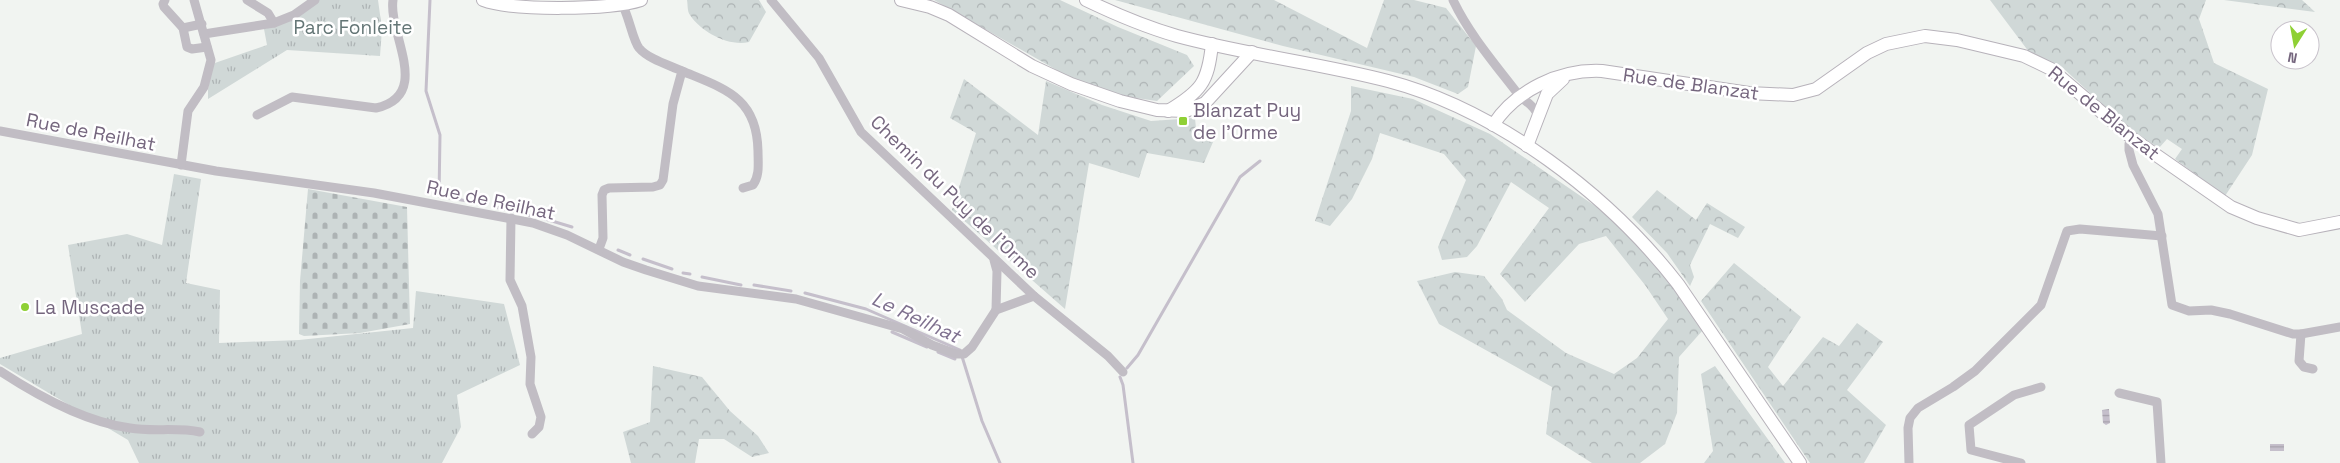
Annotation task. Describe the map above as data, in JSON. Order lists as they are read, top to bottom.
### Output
{
  "streets": {
    "street": ["Rue de Blanzat", "Rue de Reilhat", "Chemin du Puy de l'Orme"]
  },
  "water": ["Le Reilhat"],
  "parks": ["Parc Fonleite"],
  "places": {
    "transit": ["Blanzat Puy de l'Orme"],
    "other": ["La Muscade"]
  },
  "north": "bottom"
}
